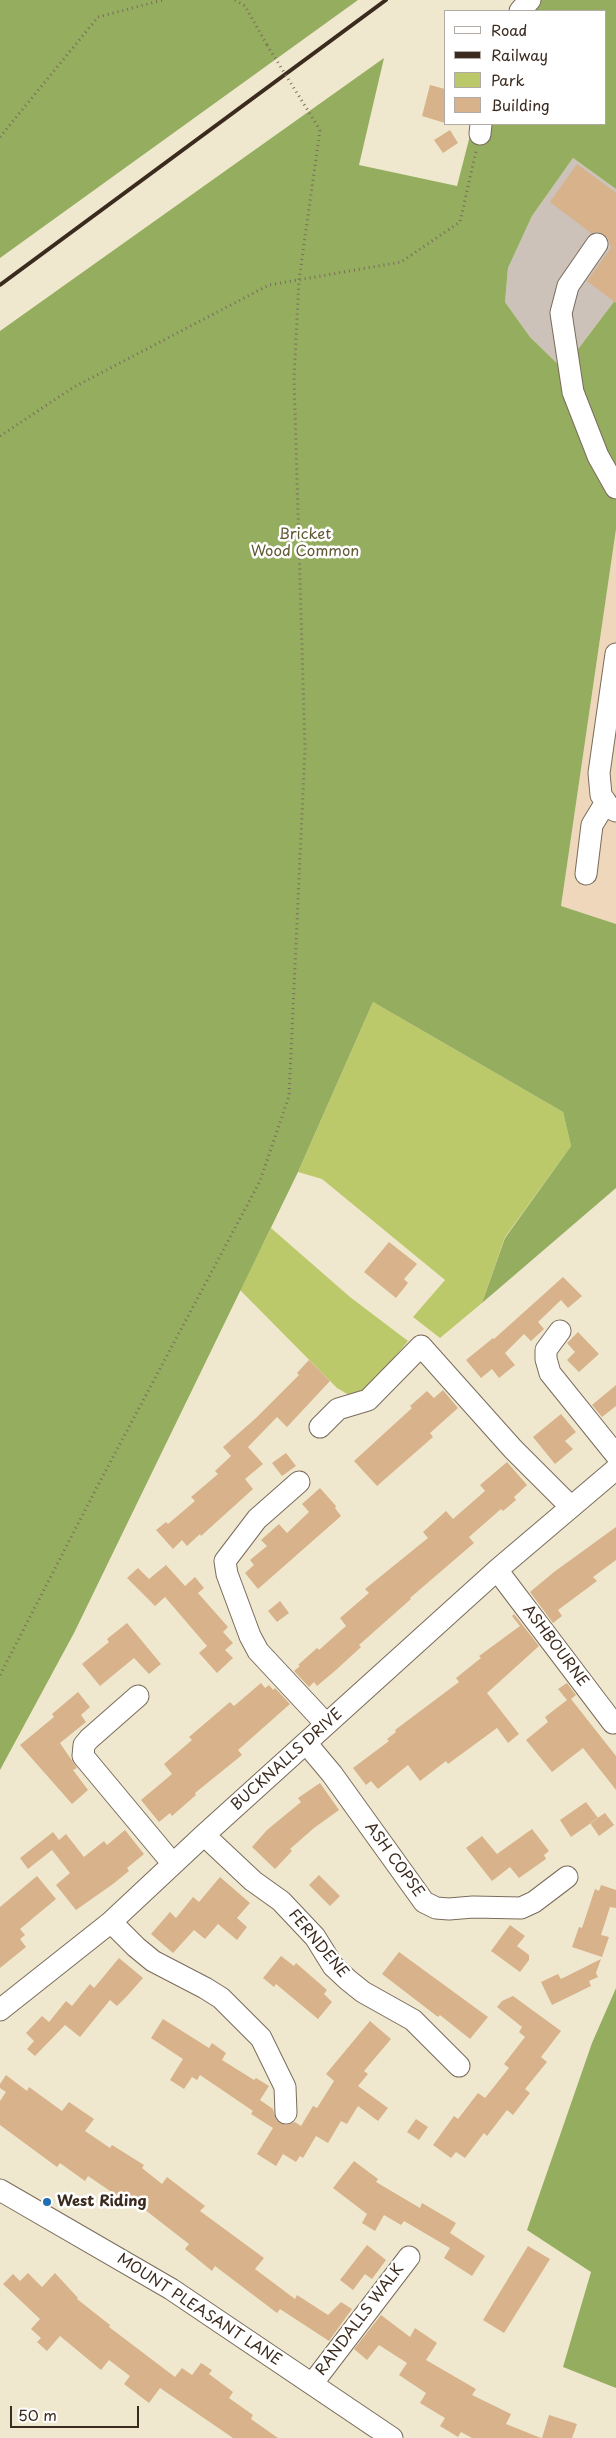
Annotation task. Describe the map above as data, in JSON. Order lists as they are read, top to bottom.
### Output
{
  "streets": {
    "street": [
      "ASHBOURNE",
      "BUCKNALLS DRIVE",
      "ASH COPSE",
      "FERNDENE",
      "MOUNT PLEASANT LANE",
      "RANDALLS WALK"
    ]
  },
  "crossings": [
    ["ASHBOURNE", "BUCKNALLS DRIVE"],
    ["BUCKNALLS DRIVE", "ASH COPSE"],
    ["BUCKNALLS DRIVE", "FERNDENE"],
    ["MOUNT PLEASANT LANE", "RANDALLS WALK"]
  ],
  "parks": ["Bricket Wood Common"],
  "places": ["West Riding"],
  "legend": [
    "Road",
    "Railway",
    "Park",
    "Building"
  ],
  "scale_bar": "50 m"
}
